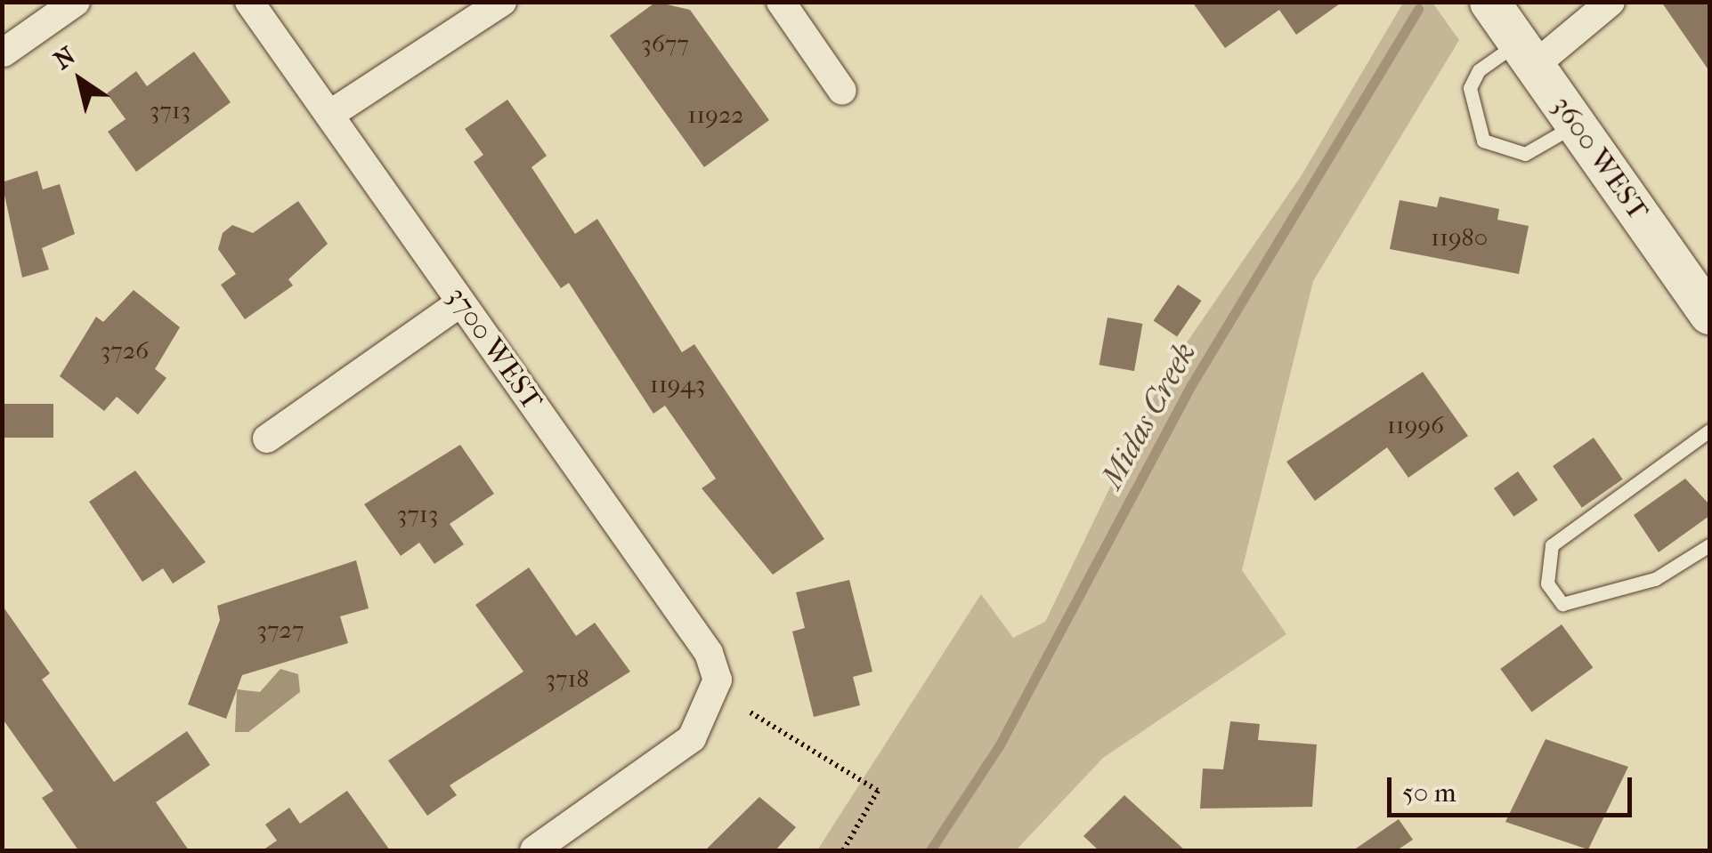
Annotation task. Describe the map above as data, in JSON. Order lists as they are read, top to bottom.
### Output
{
  "streets": {
    "main road": ["3600 WEST"],
    "street": ["3700 WEST"]
  },
  "water": ["Midas Creek"],
  "house_numbers": [
    "3677",
    "3713",
    "11922",
    "11980",
    "3726",
    "11943",
    "11996",
    "3713",
    "3727",
    "3718"
  ],
  "scale_bar": "50 m",
  "north": "top left"
}
